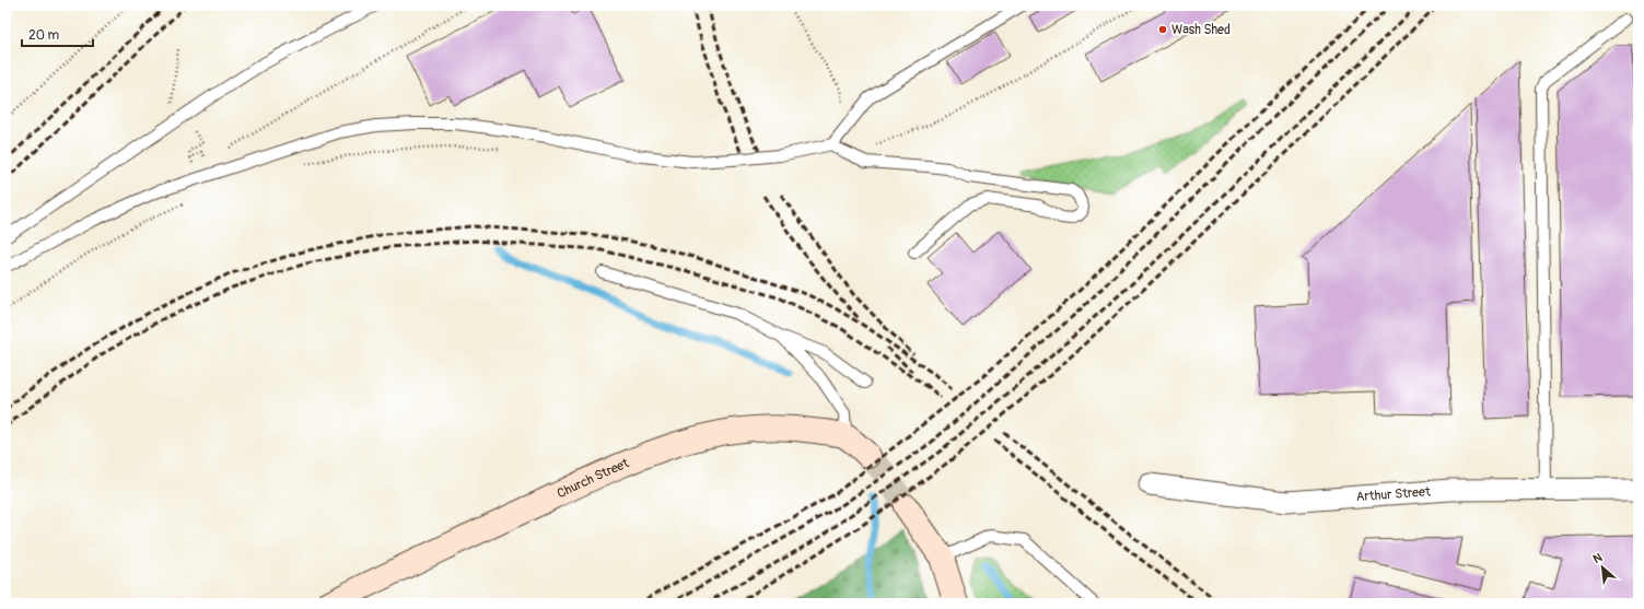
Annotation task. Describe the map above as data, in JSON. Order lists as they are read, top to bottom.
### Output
{
  "streets": {
    "main road": ["Church Street"],
    "street": ["Arthur Street"]
  },
  "places": ["Wash Shed"],
  "scale_bar": "20 m",
  "north": "top left"
}
